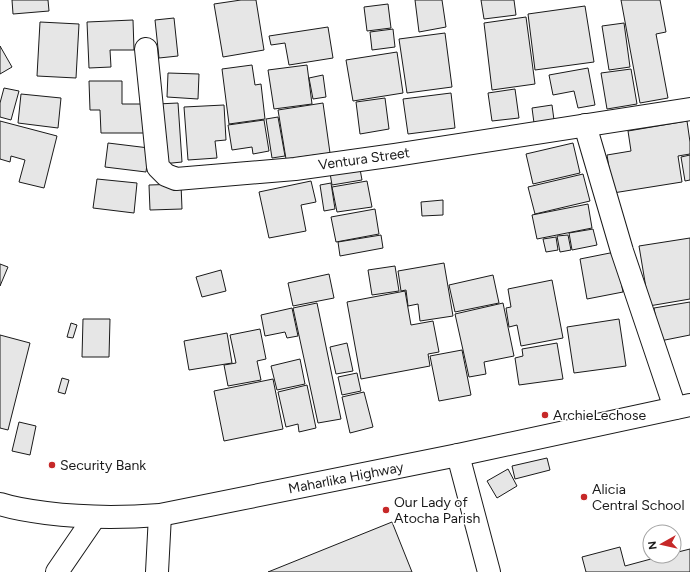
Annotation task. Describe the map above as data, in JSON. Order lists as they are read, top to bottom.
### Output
{
  "streets": {
    "street": ["Ventura Street", "Maharlika Highway"]
  },
  "places": [
    "ArchieLechose",
    "Security Bank",
    "Alicia Central School",
    "Our Lady of Atocha Parish"
  ],
  "north": "left"
}
